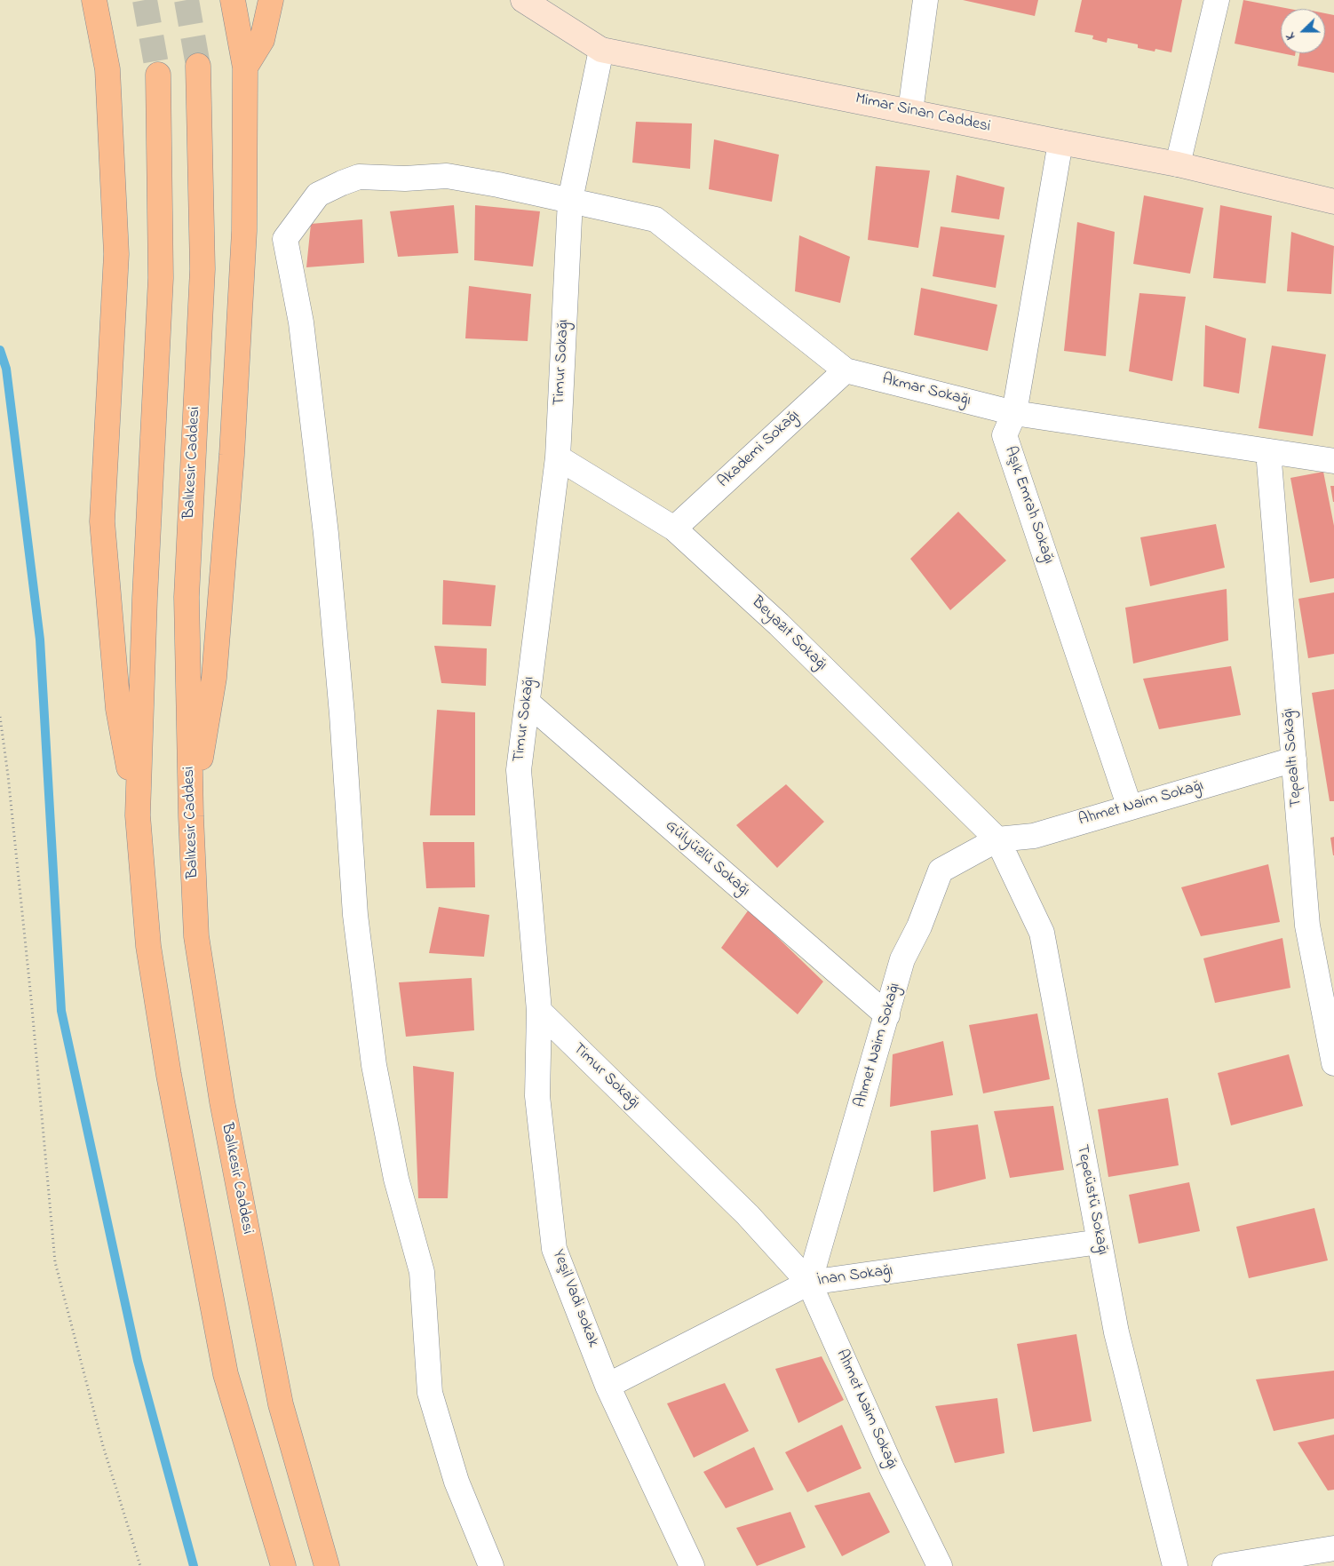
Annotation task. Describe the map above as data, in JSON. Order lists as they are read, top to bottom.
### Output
{
  "streets": {
    "main road": ["Mimar Sinan Caddesi", "Balıkesir Caddesi"],
    "street": [
      "Timur Sokağı",
      "Akmar Sokağı",
      "Akademi Sokağı",
      "Aşık Emrah Sokağı",
      "Beyazıt Sokağı",
      "Tepealtı Sokağı",
      "Ahmet Naim Sokağı",
      "Gülyüzlü Sokağı",
      "Tepeüstü Sokağı",
      "İnan Sokağı",
      "Yeşil Vadi sokak"
    ]
  },
  "crossings": [
    ["Mimar Sinan Caddesi", "Timur Sokağı"],
    ["Mimar Sinan Caddesi", "Aşık Emrah Sokağı"],
    ["Timur Sokağı", "Akmar Sokağı"],
    ["Timur Sokağı", "Beyazıt Sokağı"],
    ["Timur Sokağı", "Ahmet Naim Sokağı"],
    ["Timur Sokağı", "Gülyüzlü Sokağı"],
    ["Timur Sokağı", "İnan Sokağı"],
    ["Timur Sokağı", "Yeşil Vadi sokak"],
    ["Akmar Sokağı", "Akademi Sokağı"],
    ["Akmar Sokağı", "Aşık Emrah Sokağı"],
    ["Akmar Sokağı", "Tepealtı Sokağı"],
    ["Akademi Sokağı", "Beyazıt Sokağı"],
    ["Aşık Emrah Sokağı", "Ahmet Naim Sokağı"],
    ["Beyazıt Sokağı", "Ahmet Naim Sokağı"],
    ["Beyazıt Sokağı", "Tepeüstü Sokağı"],
    ["Tepealtı Sokağı", "Ahmet Naim Sokağı"],
    ["Ahmet Naim Sokağı", "Gülyüzlü Sokağı"],
    ["Ahmet Naim Sokağı", "Tepeüstü Sokağı"],
    ["Ahmet Naim Sokağı", "İnan Sokağı"],
    ["Tepeüstü Sokağı", "İnan Sokağı"],
    ["İnan Sokağı", "Yeşil Vadi sokak"]
  ],
  "north": "left"
}
